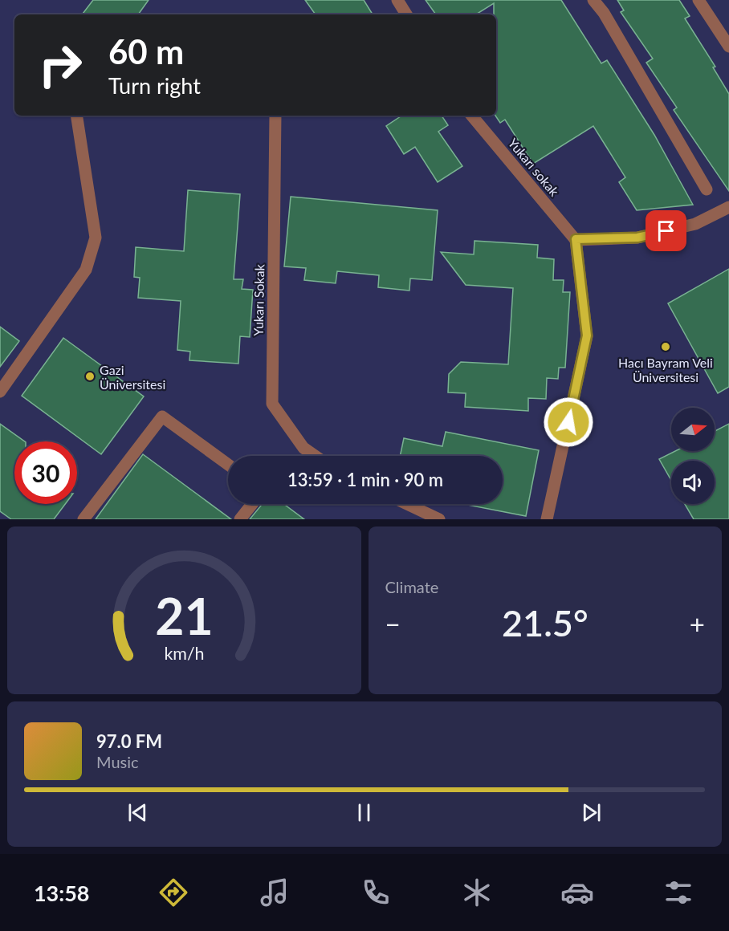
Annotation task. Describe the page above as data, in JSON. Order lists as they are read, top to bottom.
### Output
{
  "streets": {
    "street": ["Yukarı sokak", "Yukarı Sokak"]
  },
  "places": ["Hacı Bayram Veli Üniversitesi", "Gazi Üniversitesi"],
  "north": "right",
  "page": {
    "turn": ["60 m", "Turn right"],
    "limit": "30",
    "trip": "13:59 · 1 min · 90 m",
    "tile": "Climate",
    "heat": ["−", "21.5°", "+"],
    "song": ["97.0 FM", "Music"],
    "tabs": "13:58",
    "gauge": ["21", "km/h"]
  }
}
